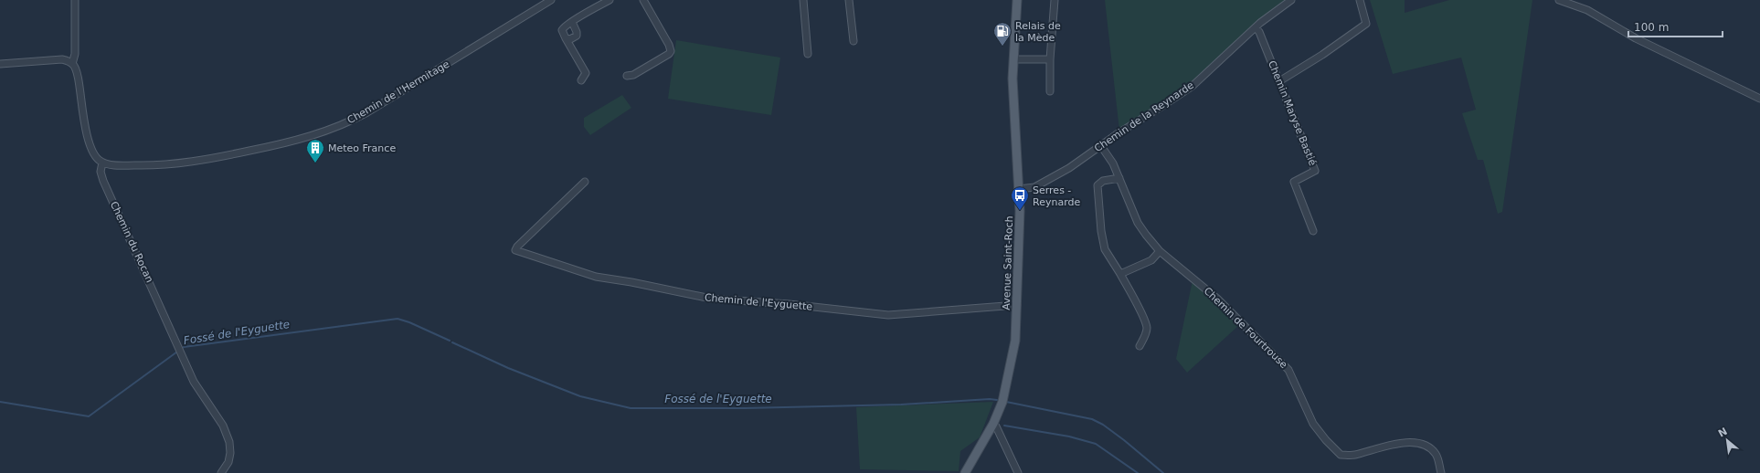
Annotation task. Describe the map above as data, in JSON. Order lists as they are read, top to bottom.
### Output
{
  "streets": {
    "main road": ["Avenue Saint-Roch"],
    "street": [
      "Chemin de l'Hermitage",
      "Chemin Maryse Bastié",
      "Chemin de la Reynarde",
      "Chemin du Rocan",
      "Chemin de l'Eyguette",
      "Chemin de Fourtrouse"
    ]
  },
  "crossings": [
    ["Chemin de l'Hermitage", "Chemin du Rocan"],
    ["Chemin Maryse Bastié", "Chemin de la Reynarde"],
    ["Chemin de la Reynarde", "Avenue Saint-Roch"],
    ["Chemin de la Reynarde", "Chemin de Fourtrouse"],
    ["Avenue Saint-Roch", "Chemin de l'Eyguette"]
  ],
  "water": ["Fossé de l'Eyguette"],
  "places": {
    "fuel station": ["Relais de la Mède"],
    "building": ["Meteo France"],
    "bus stop": ["Serres - Reynarde"]
  },
  "scale_bar": "100 m",
  "north": "top left"
}
